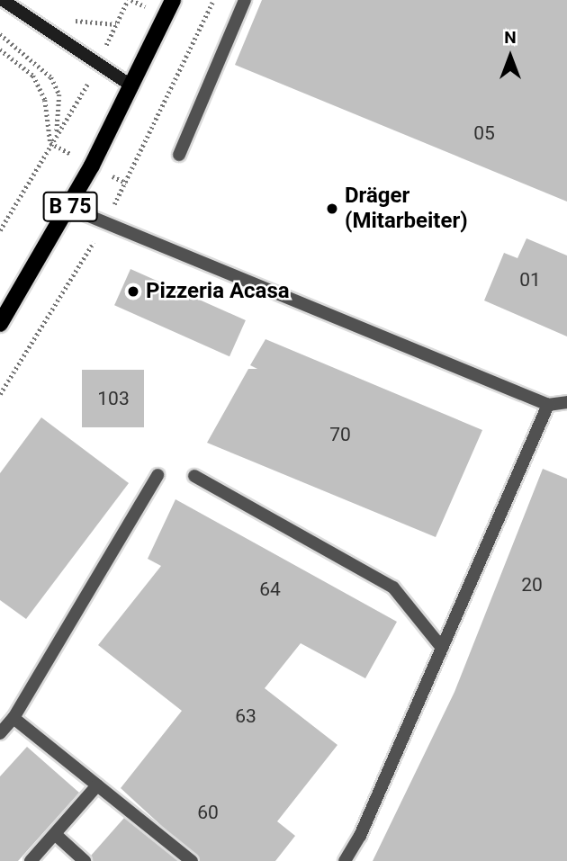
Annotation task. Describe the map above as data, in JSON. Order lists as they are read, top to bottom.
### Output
{
  "streets": {
    "main road": ["B 75"]
  },
  "places": ["Dräger (Mitarbeiter)", "Pizzeria Acasa"],
  "house_numbers": [
    "05",
    "01",
    "103",
    "70",
    "20",
    "64",
    "63",
    "60"
  ],
  "north": "top"
}
